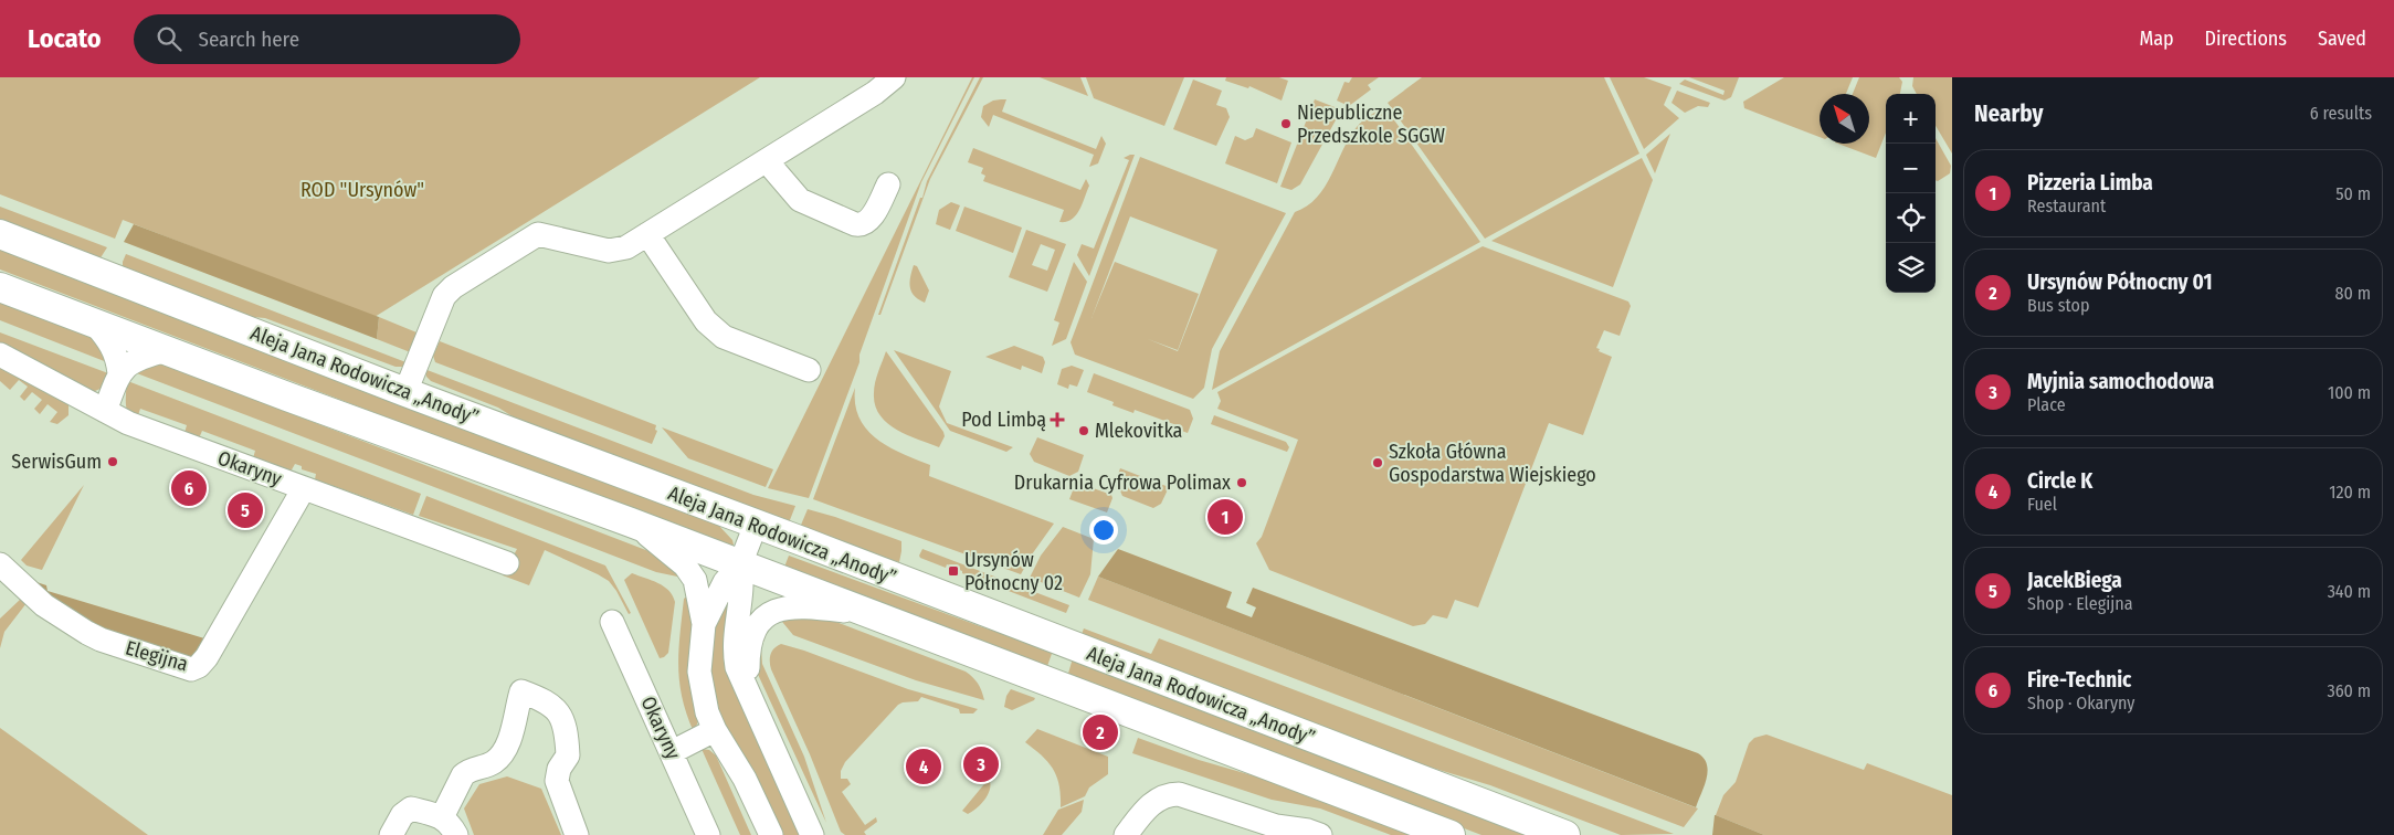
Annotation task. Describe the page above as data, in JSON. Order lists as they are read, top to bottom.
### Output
{
  "streets": {
    "main road": ["Aleja Jana Rodowicza „Anody”"],
    "street": ["Okaryny", "Elegijna"]
  },
  "crossings": [
    ["Okaryny", "Elegijna"]
  ],
  "parks": ["ROD \"Ursynów\""],
  "places": {
    "other": [
      "Niepubliczne Przedszkole SGGW",
      "Mlekovitka",
      "SerwisGum",
      "Szkoła Główna Gospodarstwa Wiejskiego",
      "Drukarnia Cyfrowa Polimax"
    ],
    "health": ["Pod Limbą"],
    "transit": ["Ursynów Północny 02"]
  },
  "north": "top left",
  "page": {
    "header": "Locato",
    "search": "Search here",
    "nav": ["Map", "Directions", "Saved"],
    "heading": ["Nearby", "6 results"],
    "map_buttons": ["+", "−"],
    "list": [
      {
        "mark": "1",
        "name": "Pizzeria Limba",
        "note": "Restaurant",
        "value": "50 m"
      },
      {
        "mark": "2",
        "name": "Ursynów Północny 01",
        "note": "Bus stop",
        "value": "80 m"
      },
      {
        "mark": "3",
        "name": "Myjnia samochodowa",
        "note": "Place",
        "value": "100 m"
      },
      {
        "mark": "4",
        "name": "Circle K",
        "note": "Fuel",
        "value": "120 m"
      },
      {
        "mark": "5",
        "name": "JacekBiega",
        "note": "Shop · Elegijna",
        "value": "340 m"
      },
      {
        "mark": "6",
        "name": "Fire-Technic",
        "note": "Shop · Okaryny",
        "value": "360 m"
      }
    ],
    "pins": [
      "6",
      "5",
      "1",
      "2",
      "3",
      "4"
    ]
  }
}
